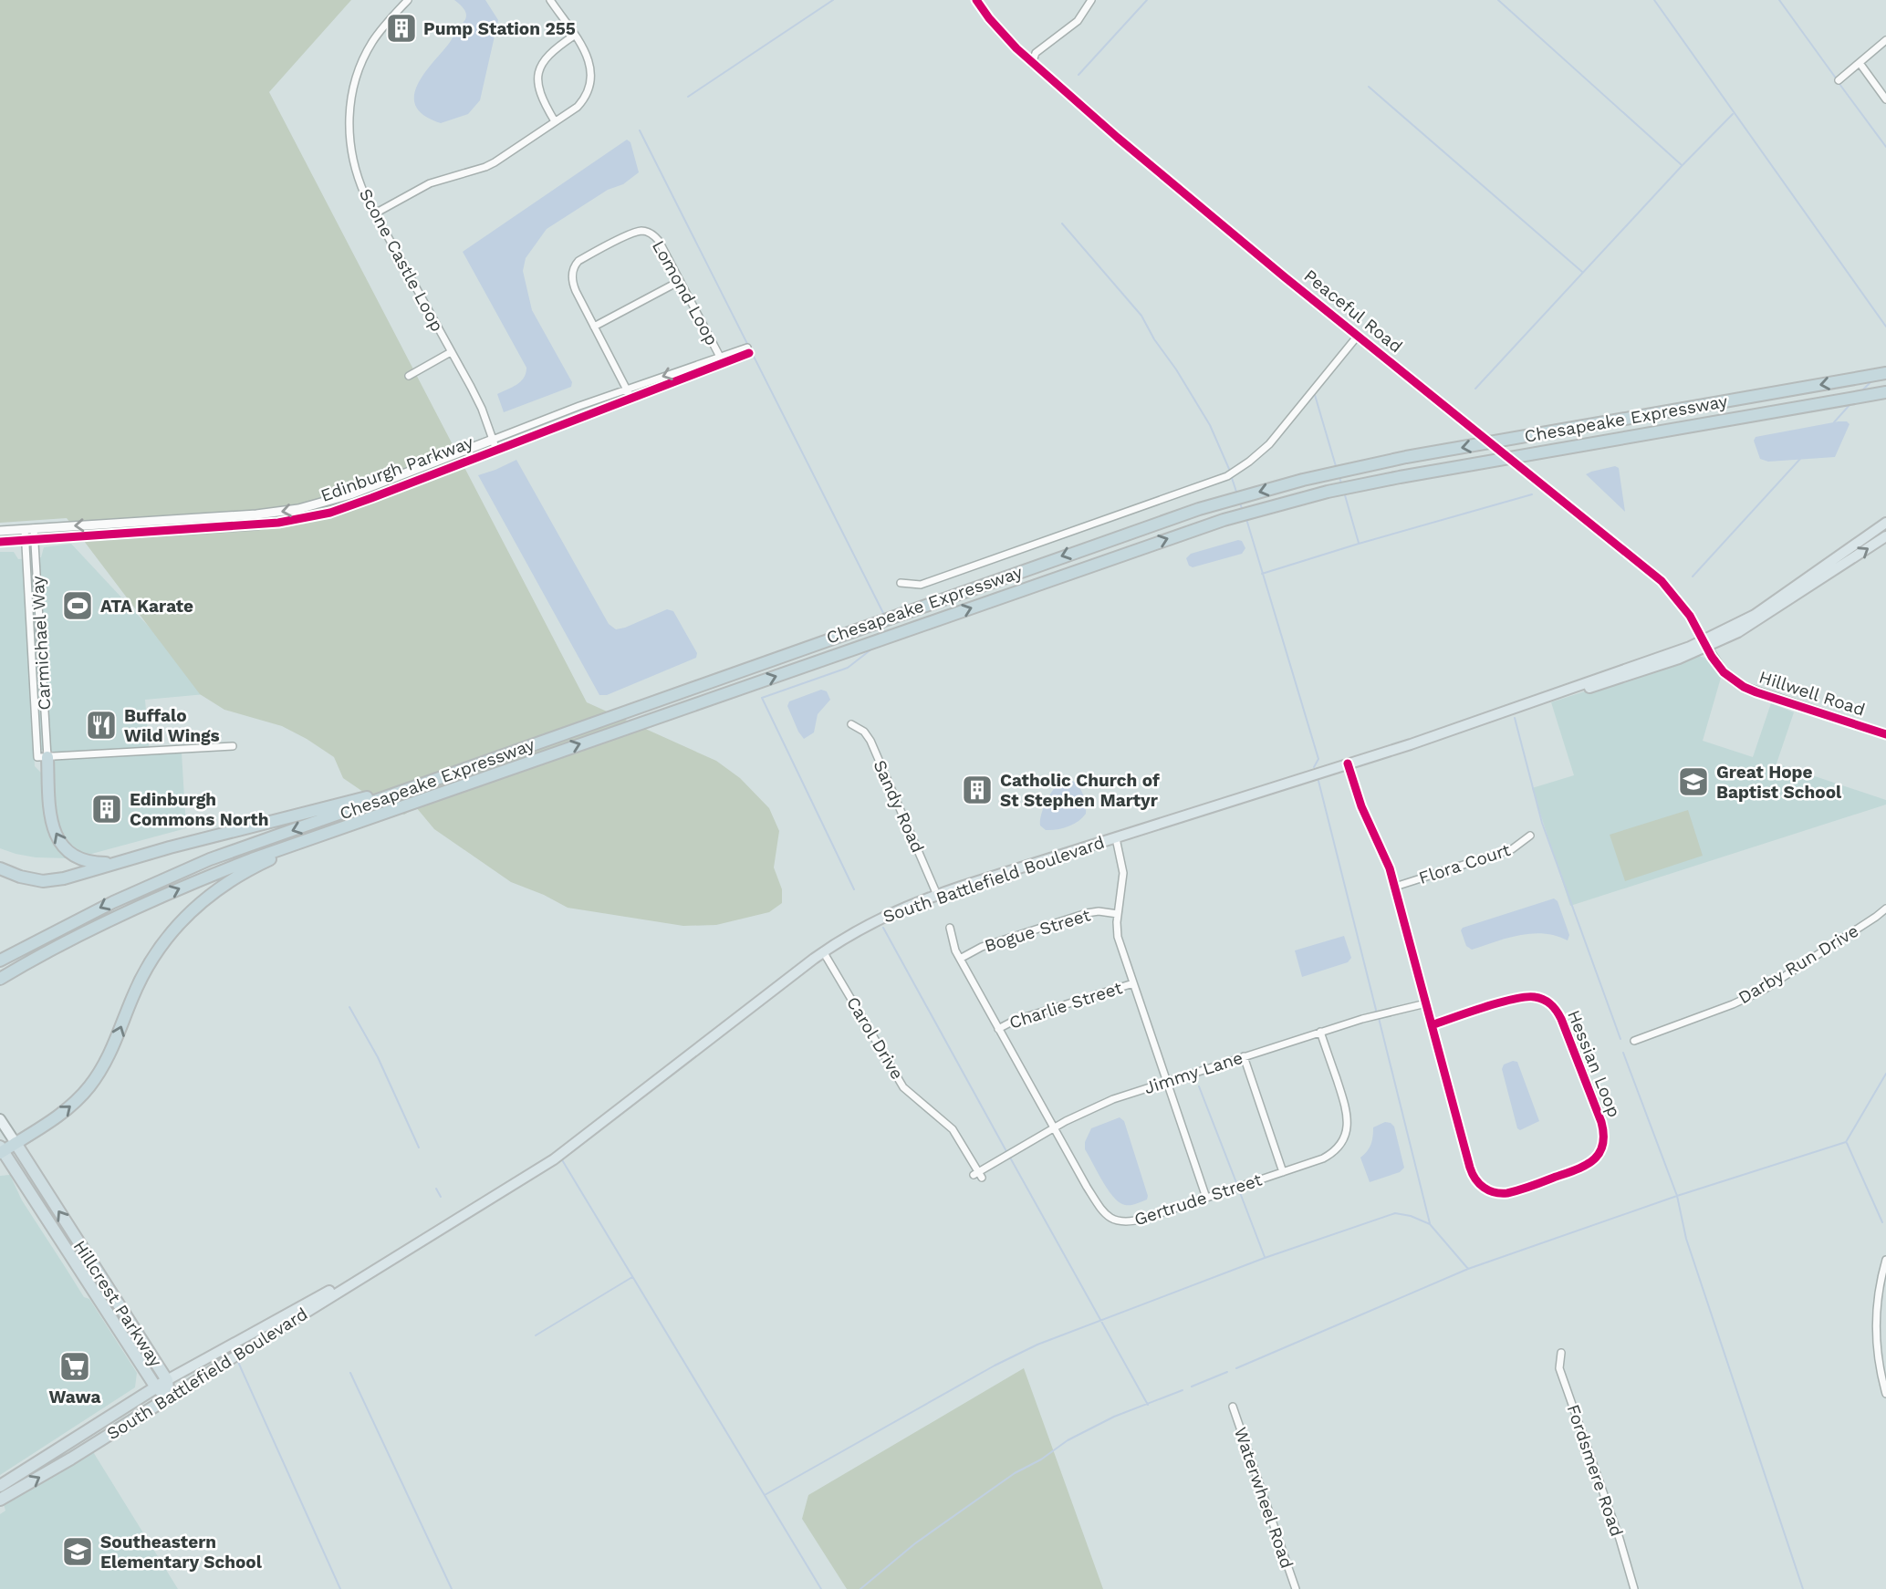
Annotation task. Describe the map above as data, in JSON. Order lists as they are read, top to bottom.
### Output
{
  "streets": {
    "highway": ["Chesapeake Expressway", "South Battlefield Boulevard", "Hillcrest Parkway"],
    "street": [
      "Scone Castle Loop",
      "Lomond Loop",
      "Peaceful Road",
      "Edinburgh Parkway",
      "Carmichael Way",
      "Hillwell Road",
      "Sandy Road",
      "Flora Court",
      "Bogue Street",
      "Darby Run Drive",
      "Charlie Street",
      "Carol Drive",
      "Hessian Loop",
      "Jimmy Lane",
      "Gertrude Street",
      "Fordsmere Road",
      "Waterwheel Road"
    ]
  },
  "crossings": [
    ["Scone Castle Loop", "Edinburgh Parkway"],
    ["Lomond Loop", "Edinburgh Parkway"],
    ["Peaceful Road", "Hillwell Road"],
    ["Peaceful Road", "South Battlefield Boulevard"],
    ["Edinburgh Parkway", "Carmichael Way"],
    ["Hillwell Road", "South Battlefield Boulevard"],
    ["Sandy Road", "South Battlefield Boulevard"],
    ["Flora Court", "Hessian Loop"],
    ["South Battlefield Boulevard", "Carol Drive"],
    ["South Battlefield Boulevard", "Hessian Loop"],
    ["South Battlefield Boulevard", "Hillcrest Parkway"],
    ["Bogue Street", "Gertrude Street"],
    ["Charlie Street", "Gertrude Street"],
    ["Carol Drive", "Jimmy Lane"],
    ["Hessian Loop", "Jimmy Lane"],
    ["Jimmy Lane", "Gertrude Street"]
  ],
  "one_way": ["Hillcrest Parkway"],
  "places": {
    "building": ["Pump Station 255", "Catholic Church of St Stephen Martyr", "Edinburgh Commons North"],
    "sports": ["ATA Karate"],
    "restaurant": ["Buffalo Wild Wings"],
    "school or university": ["Great Hope Baptist School", "Southeastern Elementary School"],
    "supermarket": ["Wawa"]
  }
}
